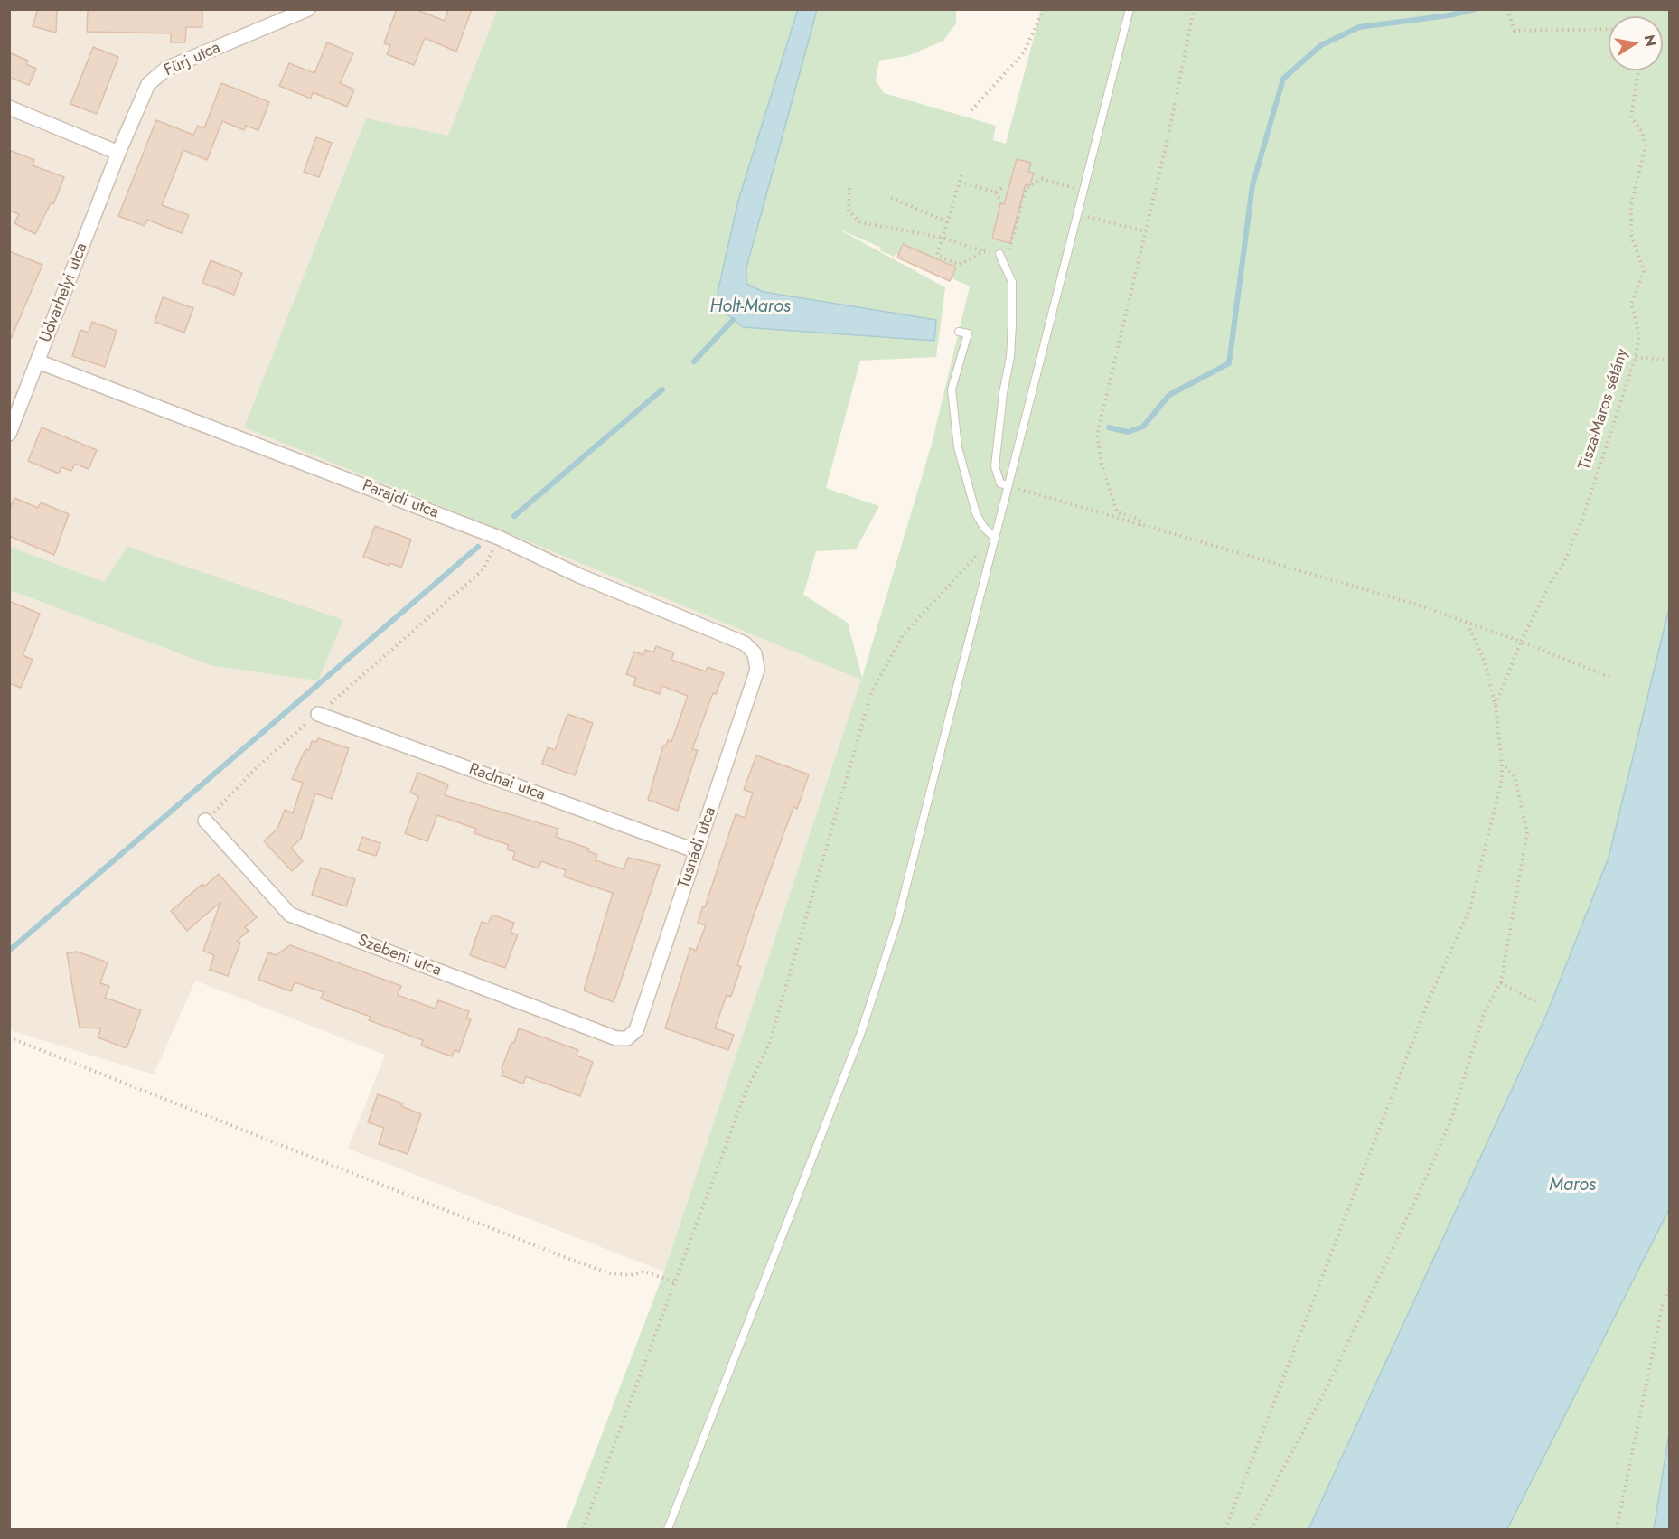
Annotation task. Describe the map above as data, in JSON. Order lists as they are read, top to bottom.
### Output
{
  "streets": {
    "street": [
      "Fürj utca",
      "Udvarhelyi utca",
      "Parajdi utca",
      "Radnai utca",
      "Tusnádi utca",
      "Szebeni utca"
    ],
    "path": ["Tisza-Maros sétány"]
  },
  "crossings": [
    ["Fürj utca", "Udvarhelyi utca"],
    ["Udvarhelyi utca", "Parajdi utca"],
    ["Parajdi utca", "Tusnádi utca"],
    ["Radnai utca", "Tusnádi utca"],
    ["Tusnádi utca", "Szebeni utca"]
  ],
  "water": ["Holt-Maros", "Maros"],
  "north": "right"
}
